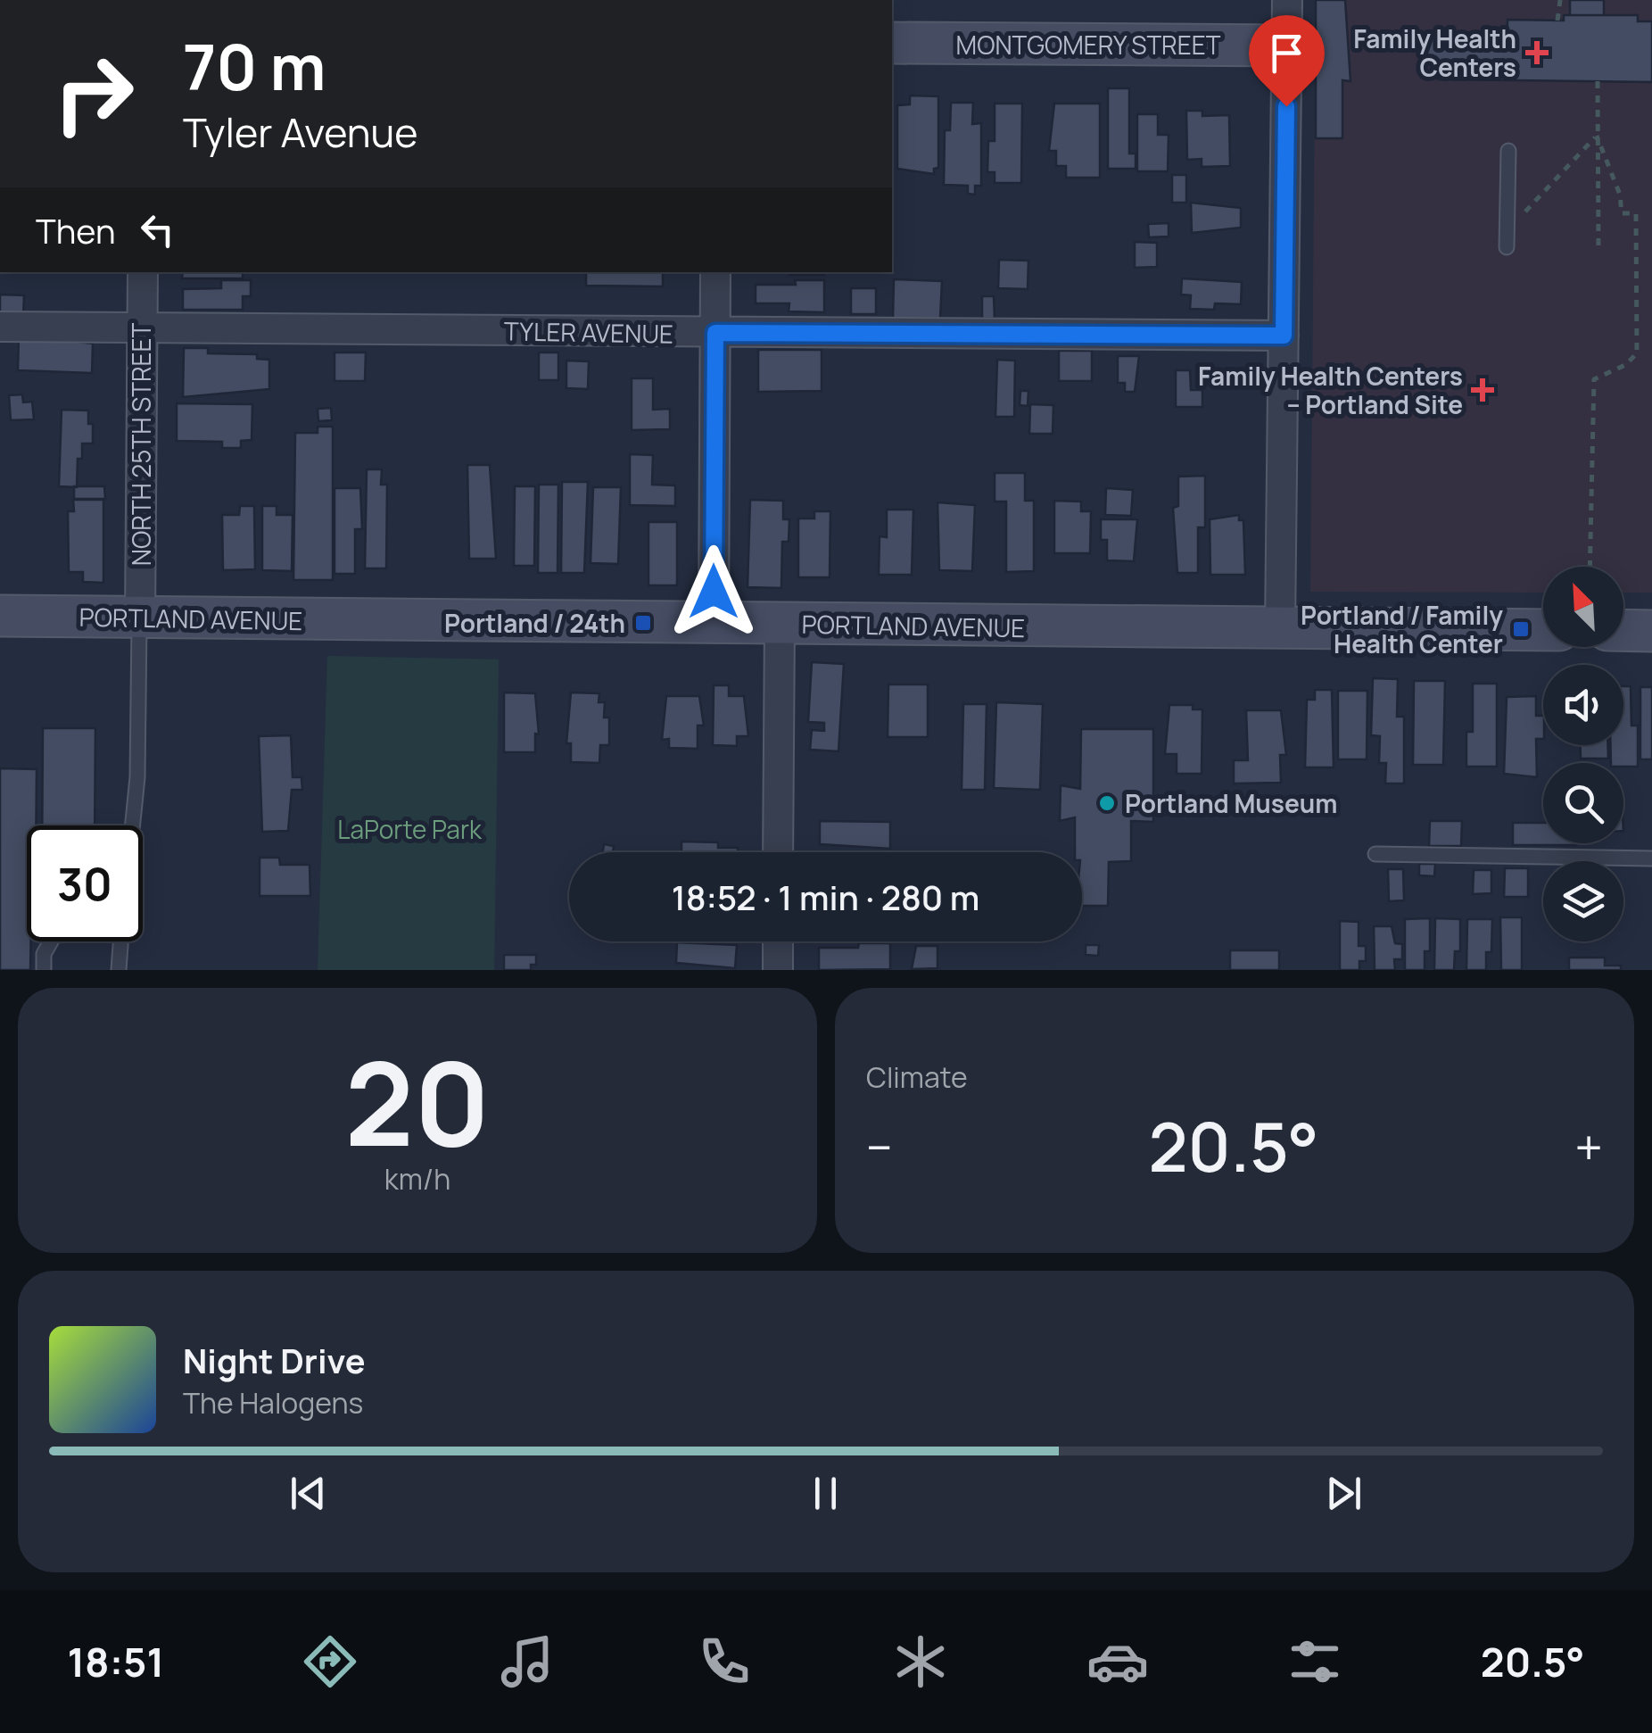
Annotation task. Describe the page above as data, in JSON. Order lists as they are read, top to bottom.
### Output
{
  "streets": {
    "street": [
      "MONTGOMERY STREET",
      "TYLER AVENUE",
      "NORTH 25TH STREET",
      "PORTLAND AVENUE"
    ]
  },
  "crossings": [
    ["TYLER AVENUE", "NORTH 25TH STREET"],
    ["NORTH 25TH STREET", "PORTLAND AVENUE"]
  ],
  "parks": ["LaPorte Park"],
  "places": {
    "health": ["Family Health Centers", "Family Health Centers – Portland Site"],
    "transit": ["Portland / 24th", "Portland / Family Health Center"],
    "other": ["Portland Museum"]
  },
  "north": "top left",
  "page": {
    "turn": ["70 m", "Tyler Avenue"],
    "then": "Then",
    "limit": "30",
    "trip": "18:52 · 1 min · 280 m",
    "tile": [
      ["20", "km/h"],
      "Climate"
    ],
    "heat": ["−", "20.5°", "+"],
    "song": ["Night Drive", "The Halogens"],
    "tabs": ["18:51", "20.5°"]
  }
}
